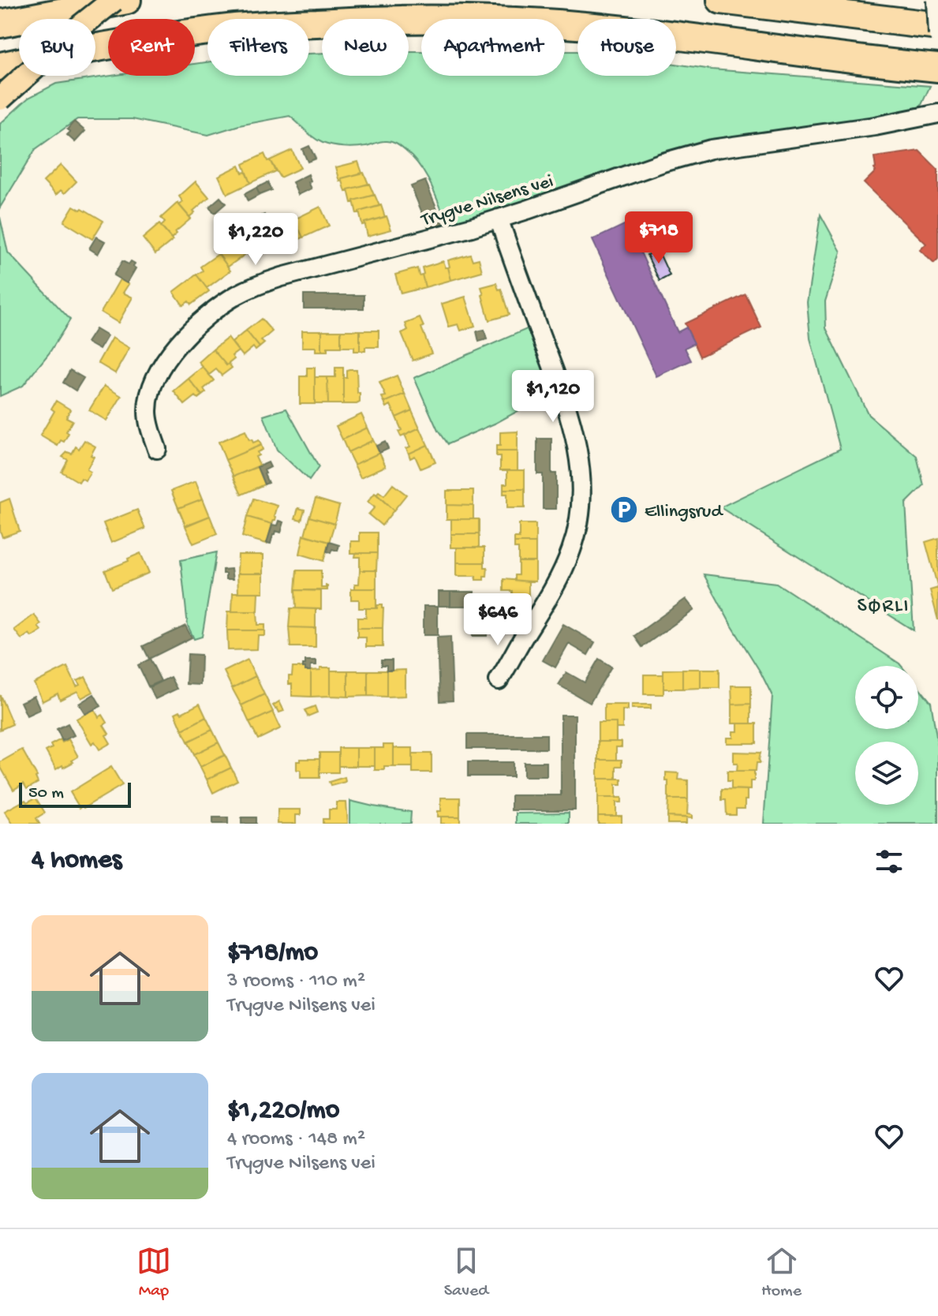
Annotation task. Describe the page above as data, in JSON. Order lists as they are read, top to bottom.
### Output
{
  "streets": {
    "street": ["Trygve Nilsens vei"]
  },
  "districts": ["SØRLI"],
  "places": {
    "parking": ["Ellingsrud"]
  },
  "scale_bar": "50 m",
  "page": {
    "chip": [
      "Buy",
      "Rent",
      "Filters",
      "New",
      "Apartment",
      "House"
    ],
    "price": [
      "$718",
      "$1,220",
      "$1,120",
      "$646"
    ],
    "scale": "50 m",
    "heading": "4 homes",
    "list": [
      {
        "name": "$718/mo",
        "note": "3 rooms · 110 m² · Trygve Nilsens vei"
      },
      {
        "name": "$1,220/mo",
        "note": "4 rooms · 148 m² · Trygve Nilsens vei"
      }
    ],
    "tabs": ["Map", "Saved", "Home"]
  }
}
